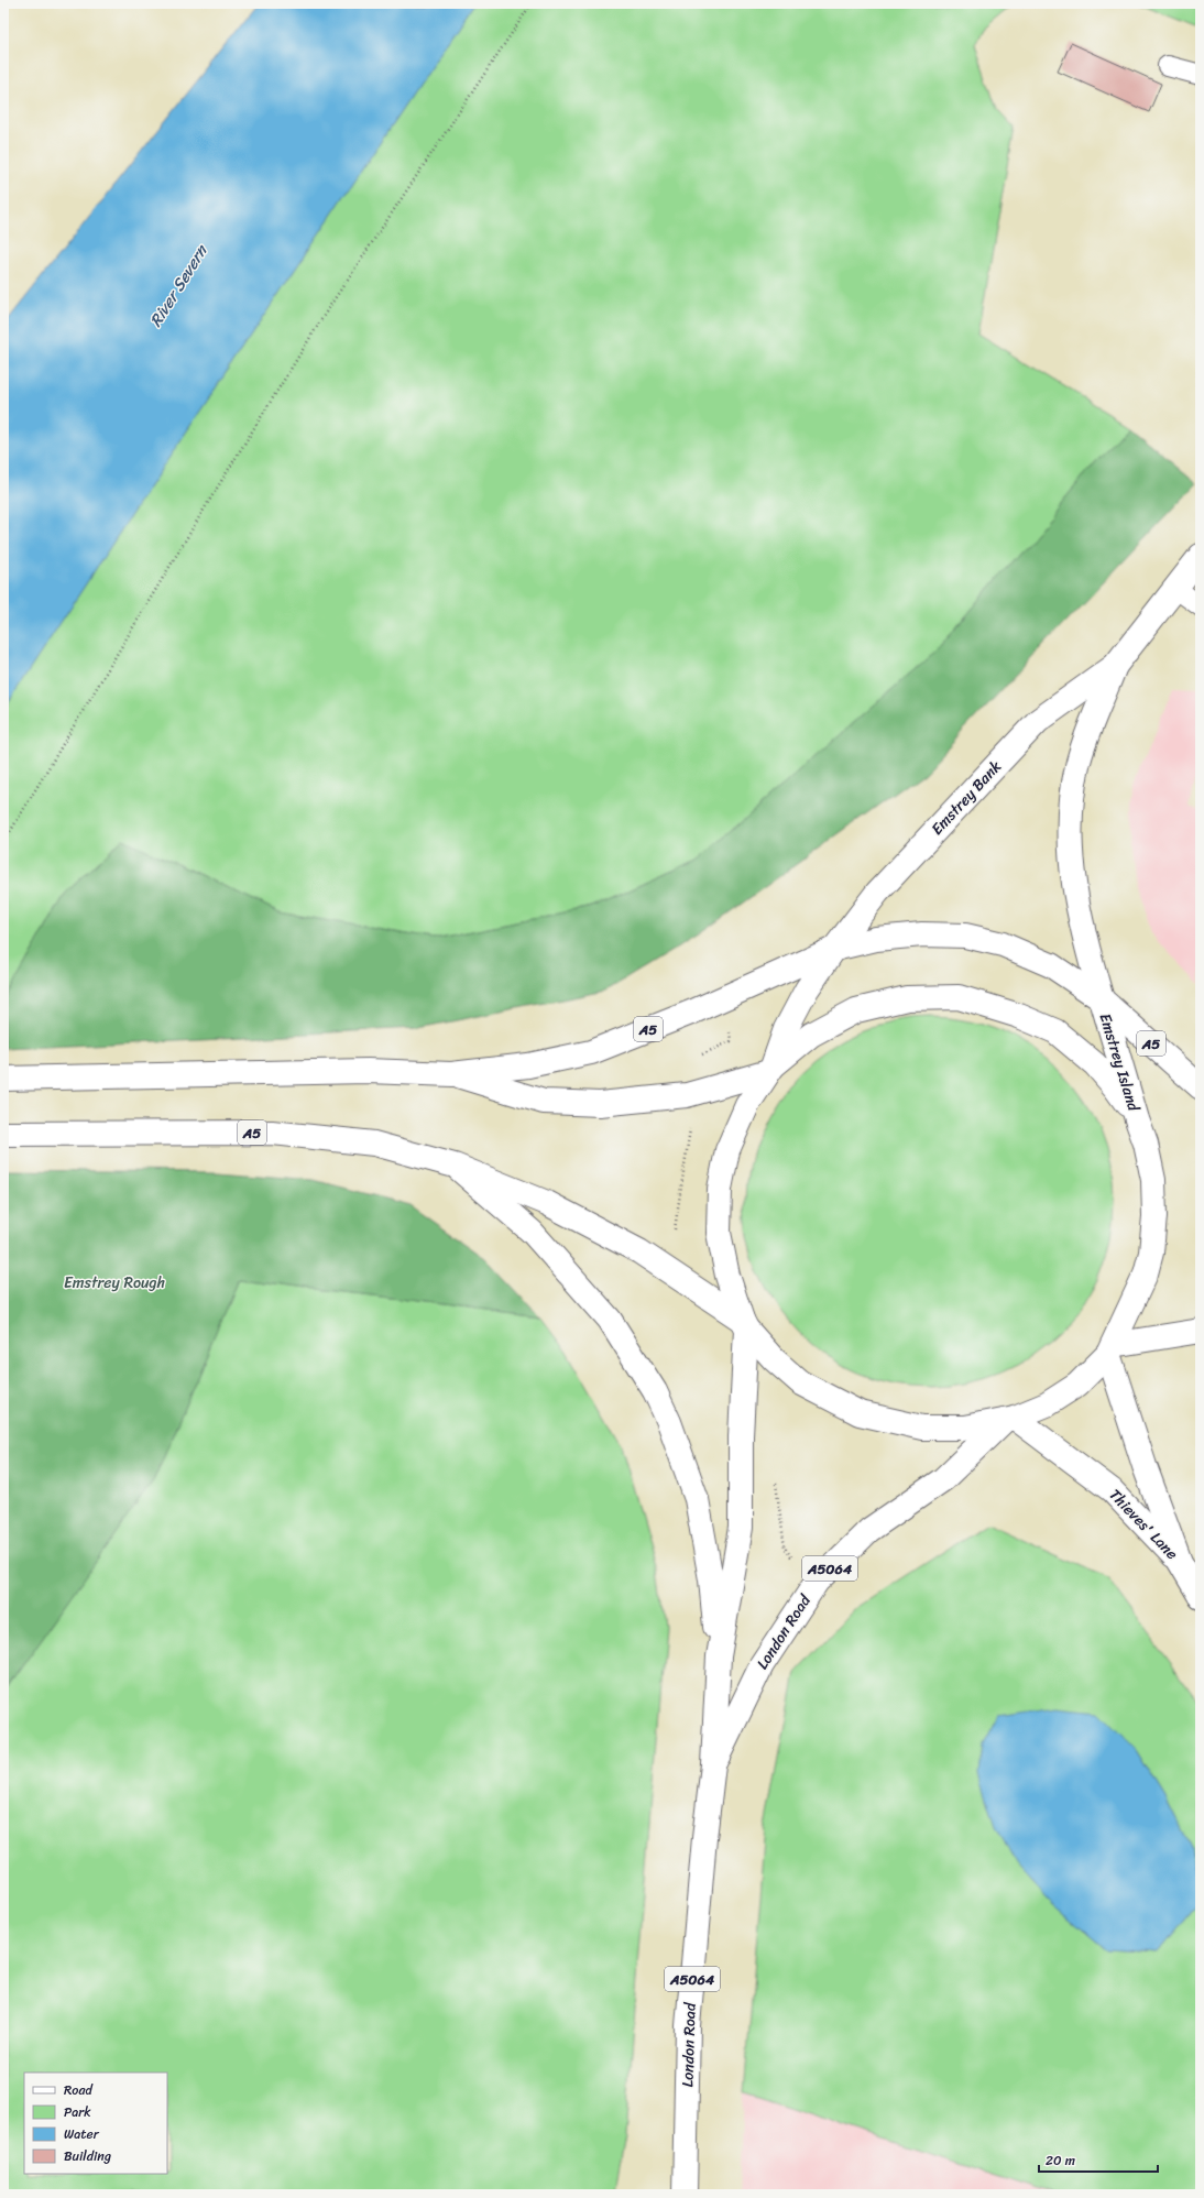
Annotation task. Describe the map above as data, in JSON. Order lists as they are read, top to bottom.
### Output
{
  "streets": {
    "main road": [
      "Emstrey Bank",
      "A5",
      "Emstrey Island",
      "Thieves' Lane",
      "A5064",
      "London Road"
    ]
  },
  "crossings": [
    ["Emstrey Bank", "A5"],
    ["Emstrey Bank", "Emstrey Island"],
    ["A5", "Emstrey Island"],
    ["A5", "London Road"],
    ["Emstrey Island", "Thieves' Lane"],
    ["Emstrey Island", "London Road"],
    ["Thieves' Lane", "London Road"]
  ],
  "water": ["River Severn"],
  "parks": ["Emstrey Rough"],
  "legend": [
    "Road",
    "Park",
    "Water",
    "Building"
  ],
  "scale_bar": "20 m"
}
